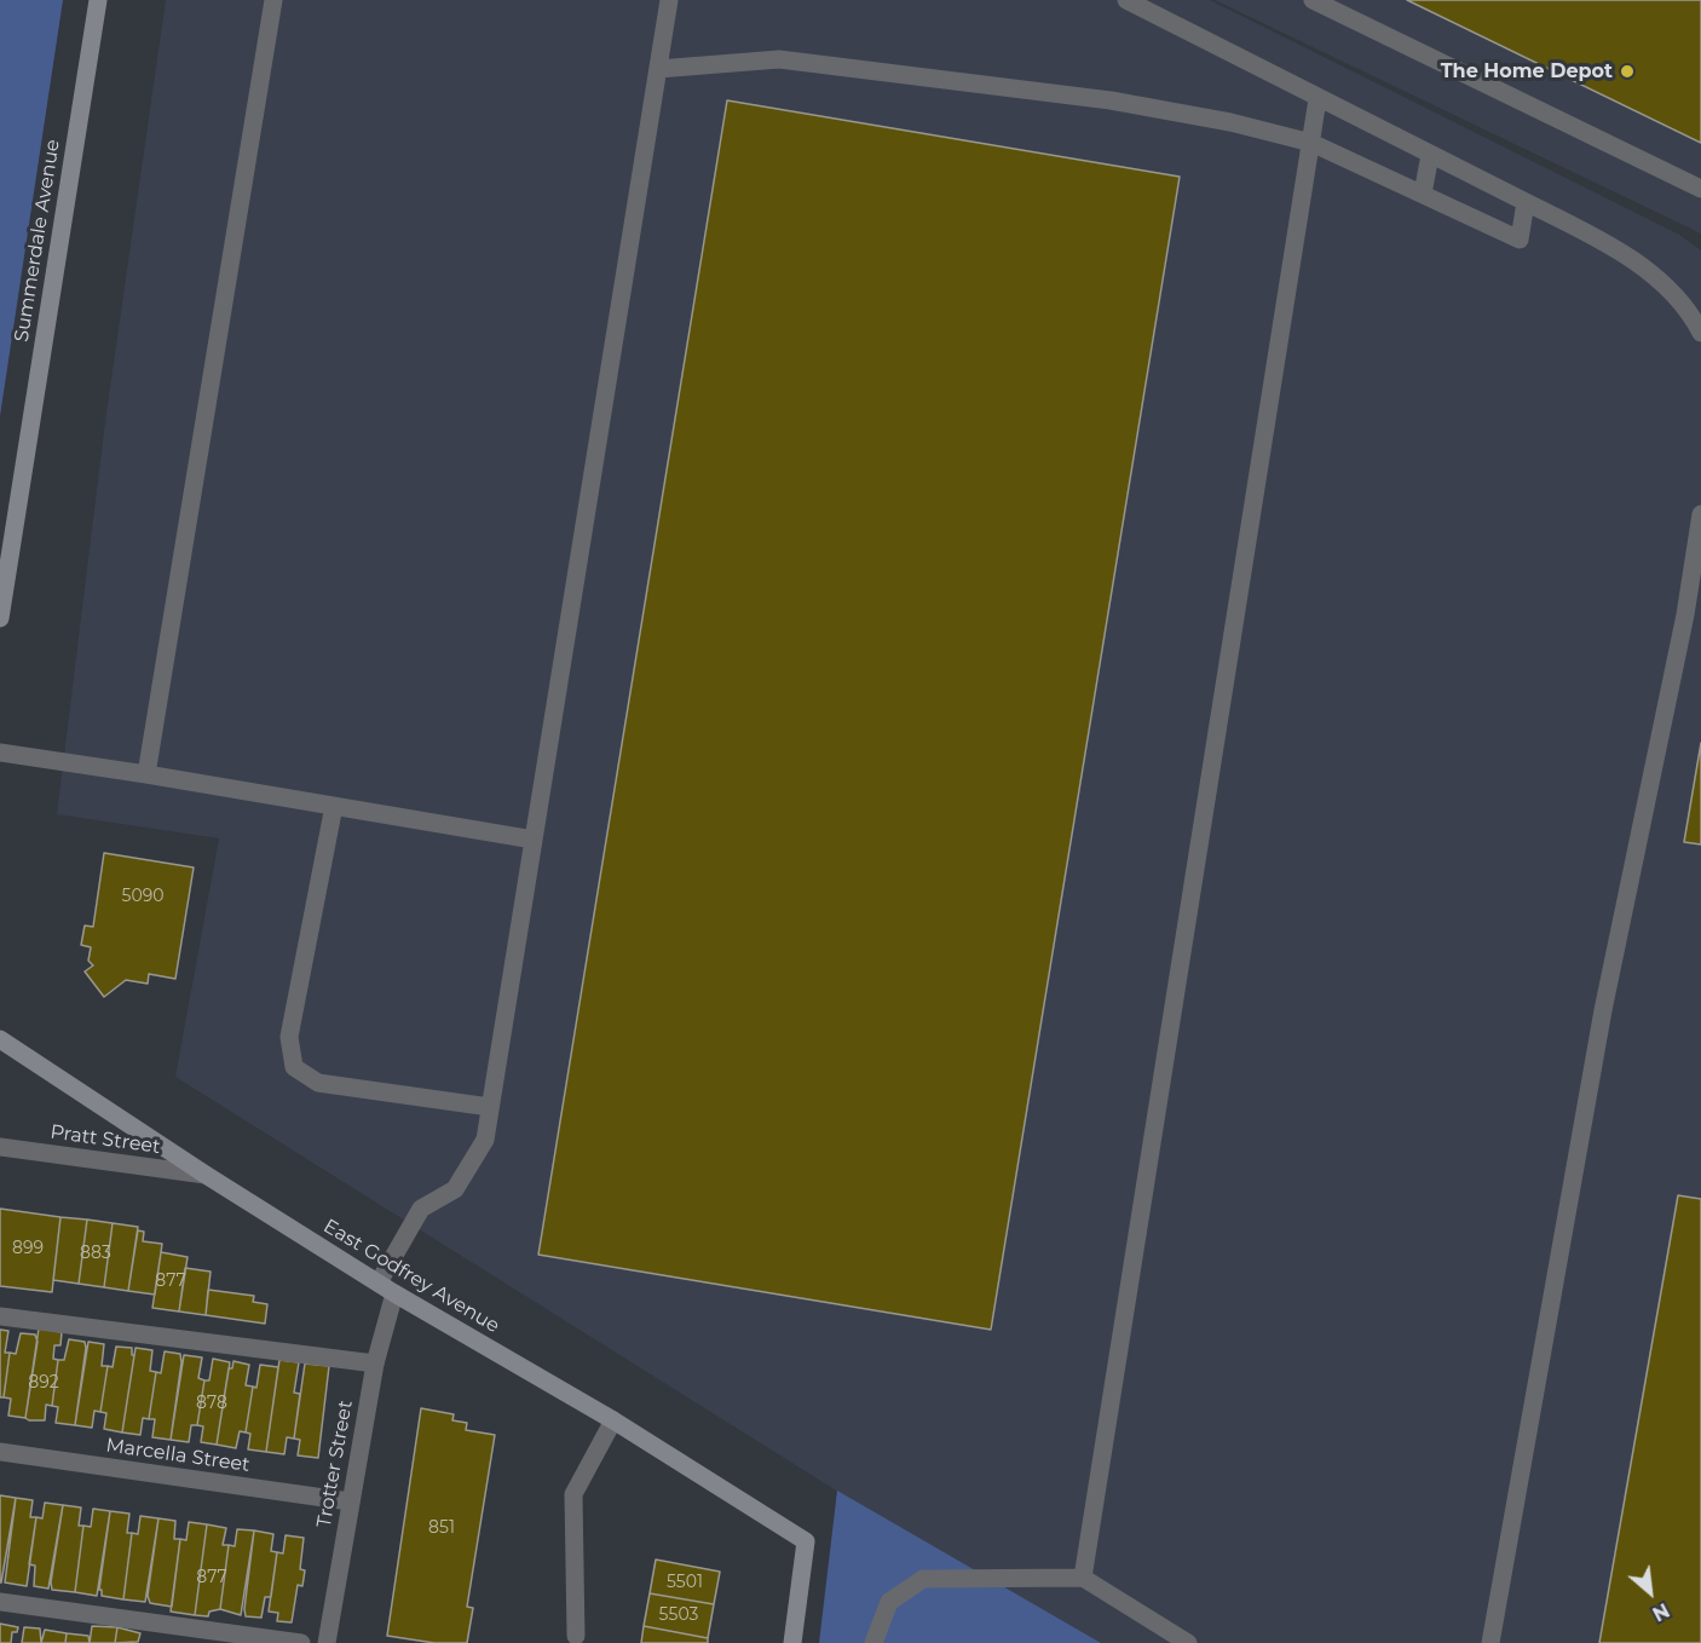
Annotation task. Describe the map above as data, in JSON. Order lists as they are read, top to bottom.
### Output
{
  "streets": {
    "street": [
      "Summerdale Avenue",
      "Pratt Street",
      "East Godfrey Avenue",
      "Marcella Street",
      "Trotter Street"
    ]
  },
  "crossings": [
    ["Pratt Street", "East Godfrey Avenue"],
    ["East Godfrey Avenue", "Trotter Street"],
    ["Marcella Street", "Trotter Street"]
  ],
  "places": ["The Home Depot"],
  "house_numbers": [
    "5090",
    "899",
    "883",
    "877",
    "892",
    "878",
    "851",
    "877",
    "5501",
    "5503"
  ],
  "north": "bottom right"
}
